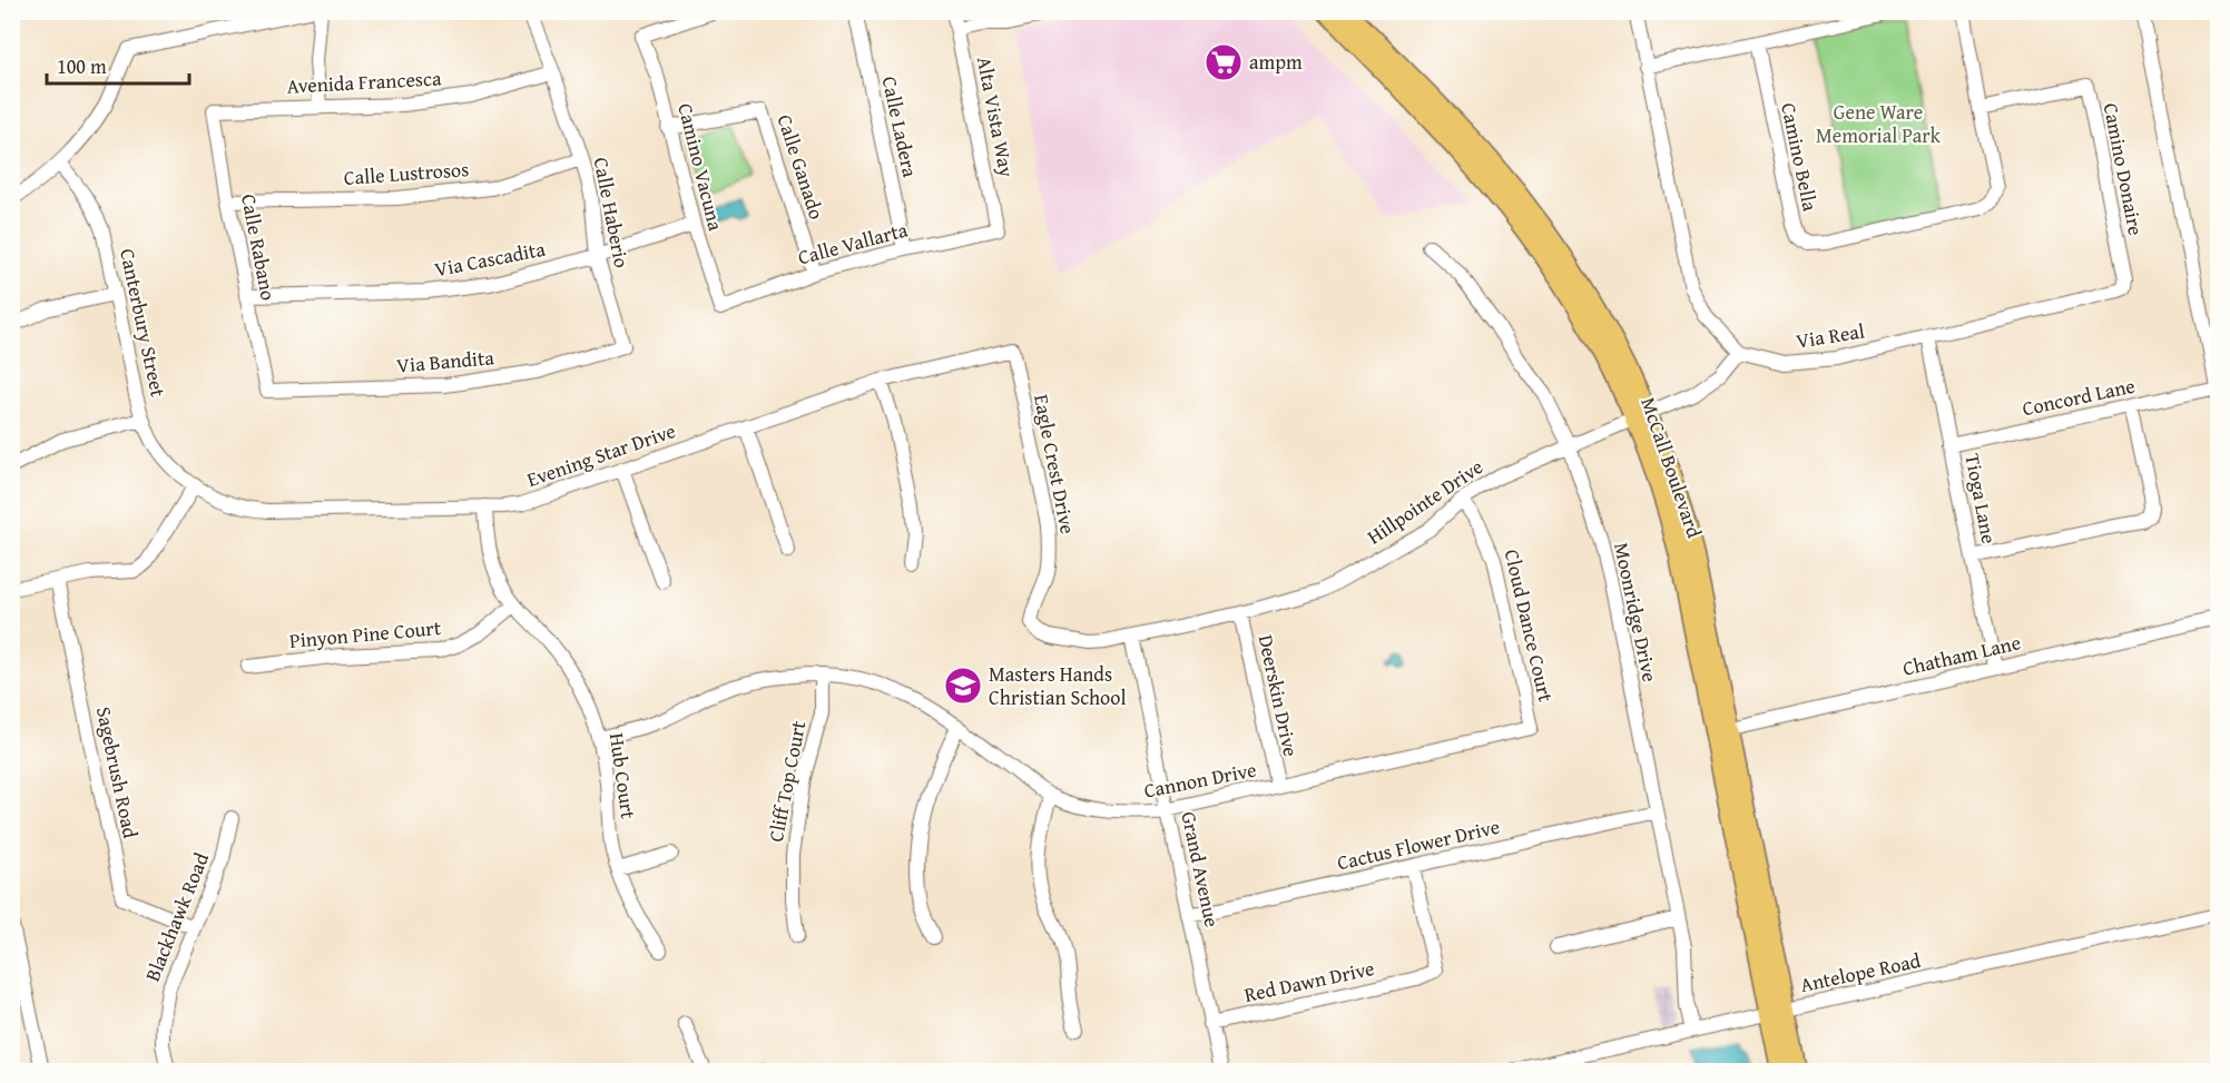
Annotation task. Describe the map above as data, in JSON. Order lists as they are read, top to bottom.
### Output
{
  "streets": {
    "main road": ["McCall Boulevard"],
    "street": [
      "Avenida Francesca",
      "Alta Vista Way",
      "Calle Ladera",
      "Camino Bella",
      "Camino Vacuna",
      "Calle Ganado",
      "Camino Donaire",
      "Calle Lustrosos",
      "Calle Haberio",
      "Calle Vallarta",
      "Calle Rabano",
      "Via Cascadita",
      "Canterbury Street",
      "Via Real",
      "Via Bandita",
      "Concord Lane",
      "Evening Star Drive",
      "Eagle Crest Drive",
      "Tioga Lane",
      "Hillpointe Drive",
      "Moonridge Drive",
      "Cloud Dance Court",
      "Pinyon Pine Court",
      "Chatham Lane",
      "Deerskin Drive",
      "Sagebrush Road",
      "Hub Court",
      "Cannon Drive",
      "Cliff Top Court",
      "Cactus Flower Drive",
      "Grand Avenue",
      "Blackhawk Road",
      "Antelope Road",
      "Red Dawn Drive"
    ]
  },
  "crossings": [
    ["Avenida Francesca", "Calle Haberio"],
    ["Avenida Francesca", "Calle Rabano"],
    ["Alta Vista Way", "Calle Vallarta"],
    ["Calle Ladera", "Calle Vallarta"],
    ["Camino Bella", "Camino Donaire"],
    ["Camino Vacuna", "Calle Ganado"],
    ["Camino Vacuna", "Calle Vallarta"],
    ["Camino Vacuna", "Via Cascadita"],
    ["Calle Ganado", "Calle Vallarta"],
    ["Camino Donaire", "Via Real"],
    ["Calle Lustrosos", "Calle Haberio"],
    ["Calle Lustrosos", "Calle Rabano"],
    ["Calle Haberio", "Via Cascadita"],
    ["Calle Haberio", "Via Bandita"],
    ["Calle Rabano", "Via Cascadita"],
    ["Calle Rabano", "Via Bandita"],
    ["Canterbury Street", "Evening Star Drive"],
    ["Via Real", "Tioga Lane"],
    ["Via Real", "Hillpointe Drive"],
    ["Concord Lane", "Tioga Lane"],
    ["Evening Star Drive", "Eagle Crest Drive"],
    ["Evening Star Drive", "Hub Court"],
    ["Eagle Crest Drive", "Hillpointe Drive"],
    ["McCall Boulevard", "Hillpointe Drive"],
    ["McCall Boulevard", "Chatham Lane"],
    ["McCall Boulevard", "Antelope Road"],
    ["Tioga Lane", "Chatham Lane"],
    ["Hillpointe Drive", "Moonridge Drive"],
    ["Hillpointe Drive", "Cloud Dance Court"],
    ["Hillpointe Drive", "Deerskin Drive"],
    ["Hillpointe Drive", "Grand Avenue"],
    ["Moonridge Drive", "Cactus Flower Drive"],
    ["Moonridge Drive", "Antelope Road"],
    ["Cloud Dance Court", "Cannon Drive"],
    ["Pinyon Pine Court", "Hub Court"],
    ["Deerskin Drive", "Cannon Drive"],
    ["Sagebrush Road", "Blackhawk Road"],
    ["Hub Court", "Cannon Drive"],
    ["Cannon Drive", "Cliff Top Court"],
    ["Cannon Drive", "Grand Avenue"],
    ["Cactus Flower Drive", "Grand Avenue"],
    ["Cactus Flower Drive", "Red Dawn Drive"],
    ["Grand Avenue", "Red Dawn Drive"]
  ],
  "parks": ["Gene Ware Memorial Park"],
  "places": {
    "supermarket": ["ampm"],
    "school or university": ["Masters Hands Christian School"]
  },
  "scale_bar": "100 m"
}
